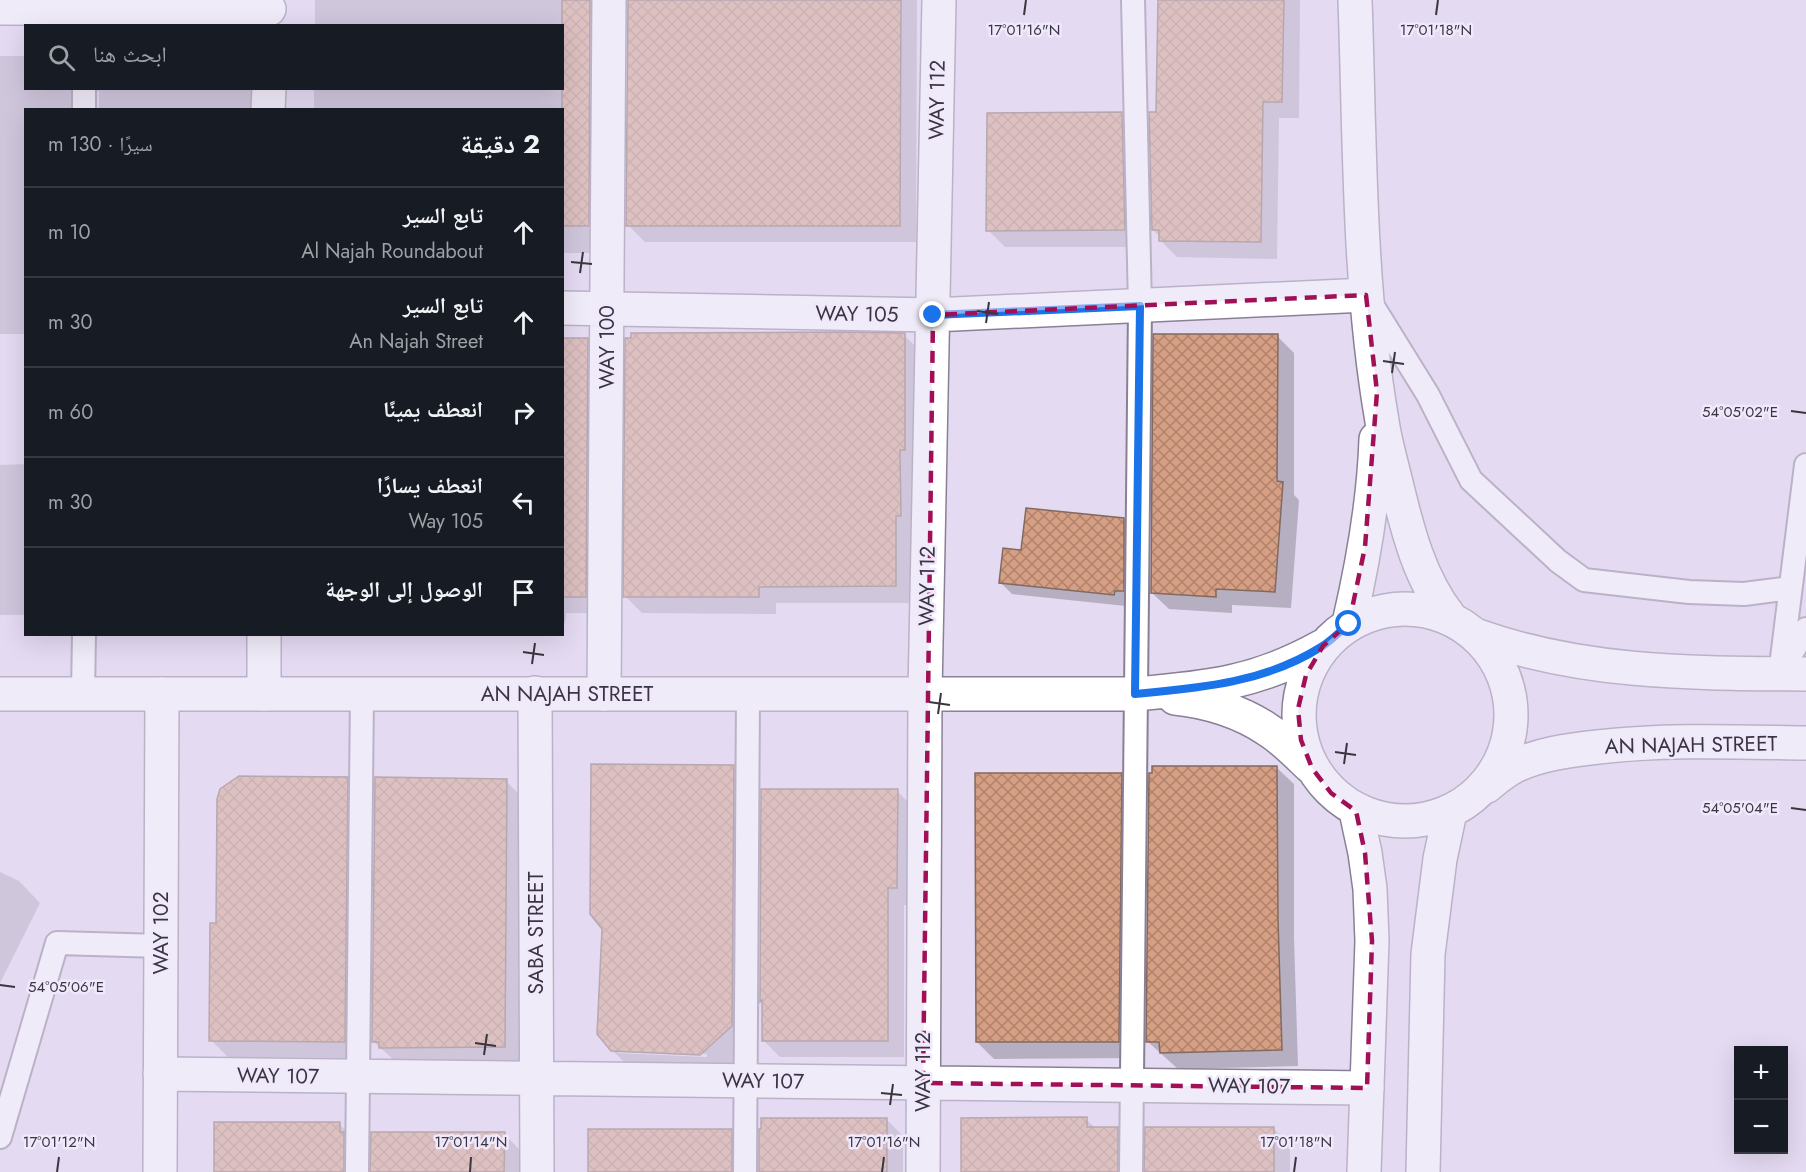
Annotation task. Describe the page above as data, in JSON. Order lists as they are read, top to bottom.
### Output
{
  "streets": {
    "street": [
      "WAY 112",
      "WAY 105",
      "WAY 100",
      "AN NAJAH STREET",
      "WAY 102",
      "SABA STREET",
      "WAY 107"
    ]
  },
  "crossings": [
    ["WAY 112", "WAY 105"],
    ["WAY 112", "AN NAJAH STREET"],
    ["WAY 112", "WAY 107"],
    ["WAY 105", "WAY 100"],
    ["WAY 100", "AN NAJAH STREET"],
    ["AN NAJAH STREET", "WAY 102"],
    ["AN NAJAH STREET", "SABA STREET"],
    ["WAY 102", "WAY 107"],
    ["SABA STREET", "WAY 107"]
  ],
  "page": {
    "search": "ابحث هنا",
    "heading": ["2 دقيقة", "سيرًا · 130 m"],
    "list": [
      ["تابع السير", "Al Najah Roundabout", "10 m"],
      ["تابع السير", "An Najah Street", "30 m"],
      ["انعطف يمينًا", "60 m"],
      ["انعطف يسارًا", "Way 105", "30 m"],
      "الوصول إلى الوجهة"
    ],
    "map_buttons": ["+", "−"]
  },
  "coordinates": [
    "17°01'16\"N",
    "17°01'18\"N",
    "54°05'02\"E",
    "54°05'04\"E",
    "54°05'06\"E",
    "17°01'12\"N",
    "17°01'14\"N"
  ]
}
